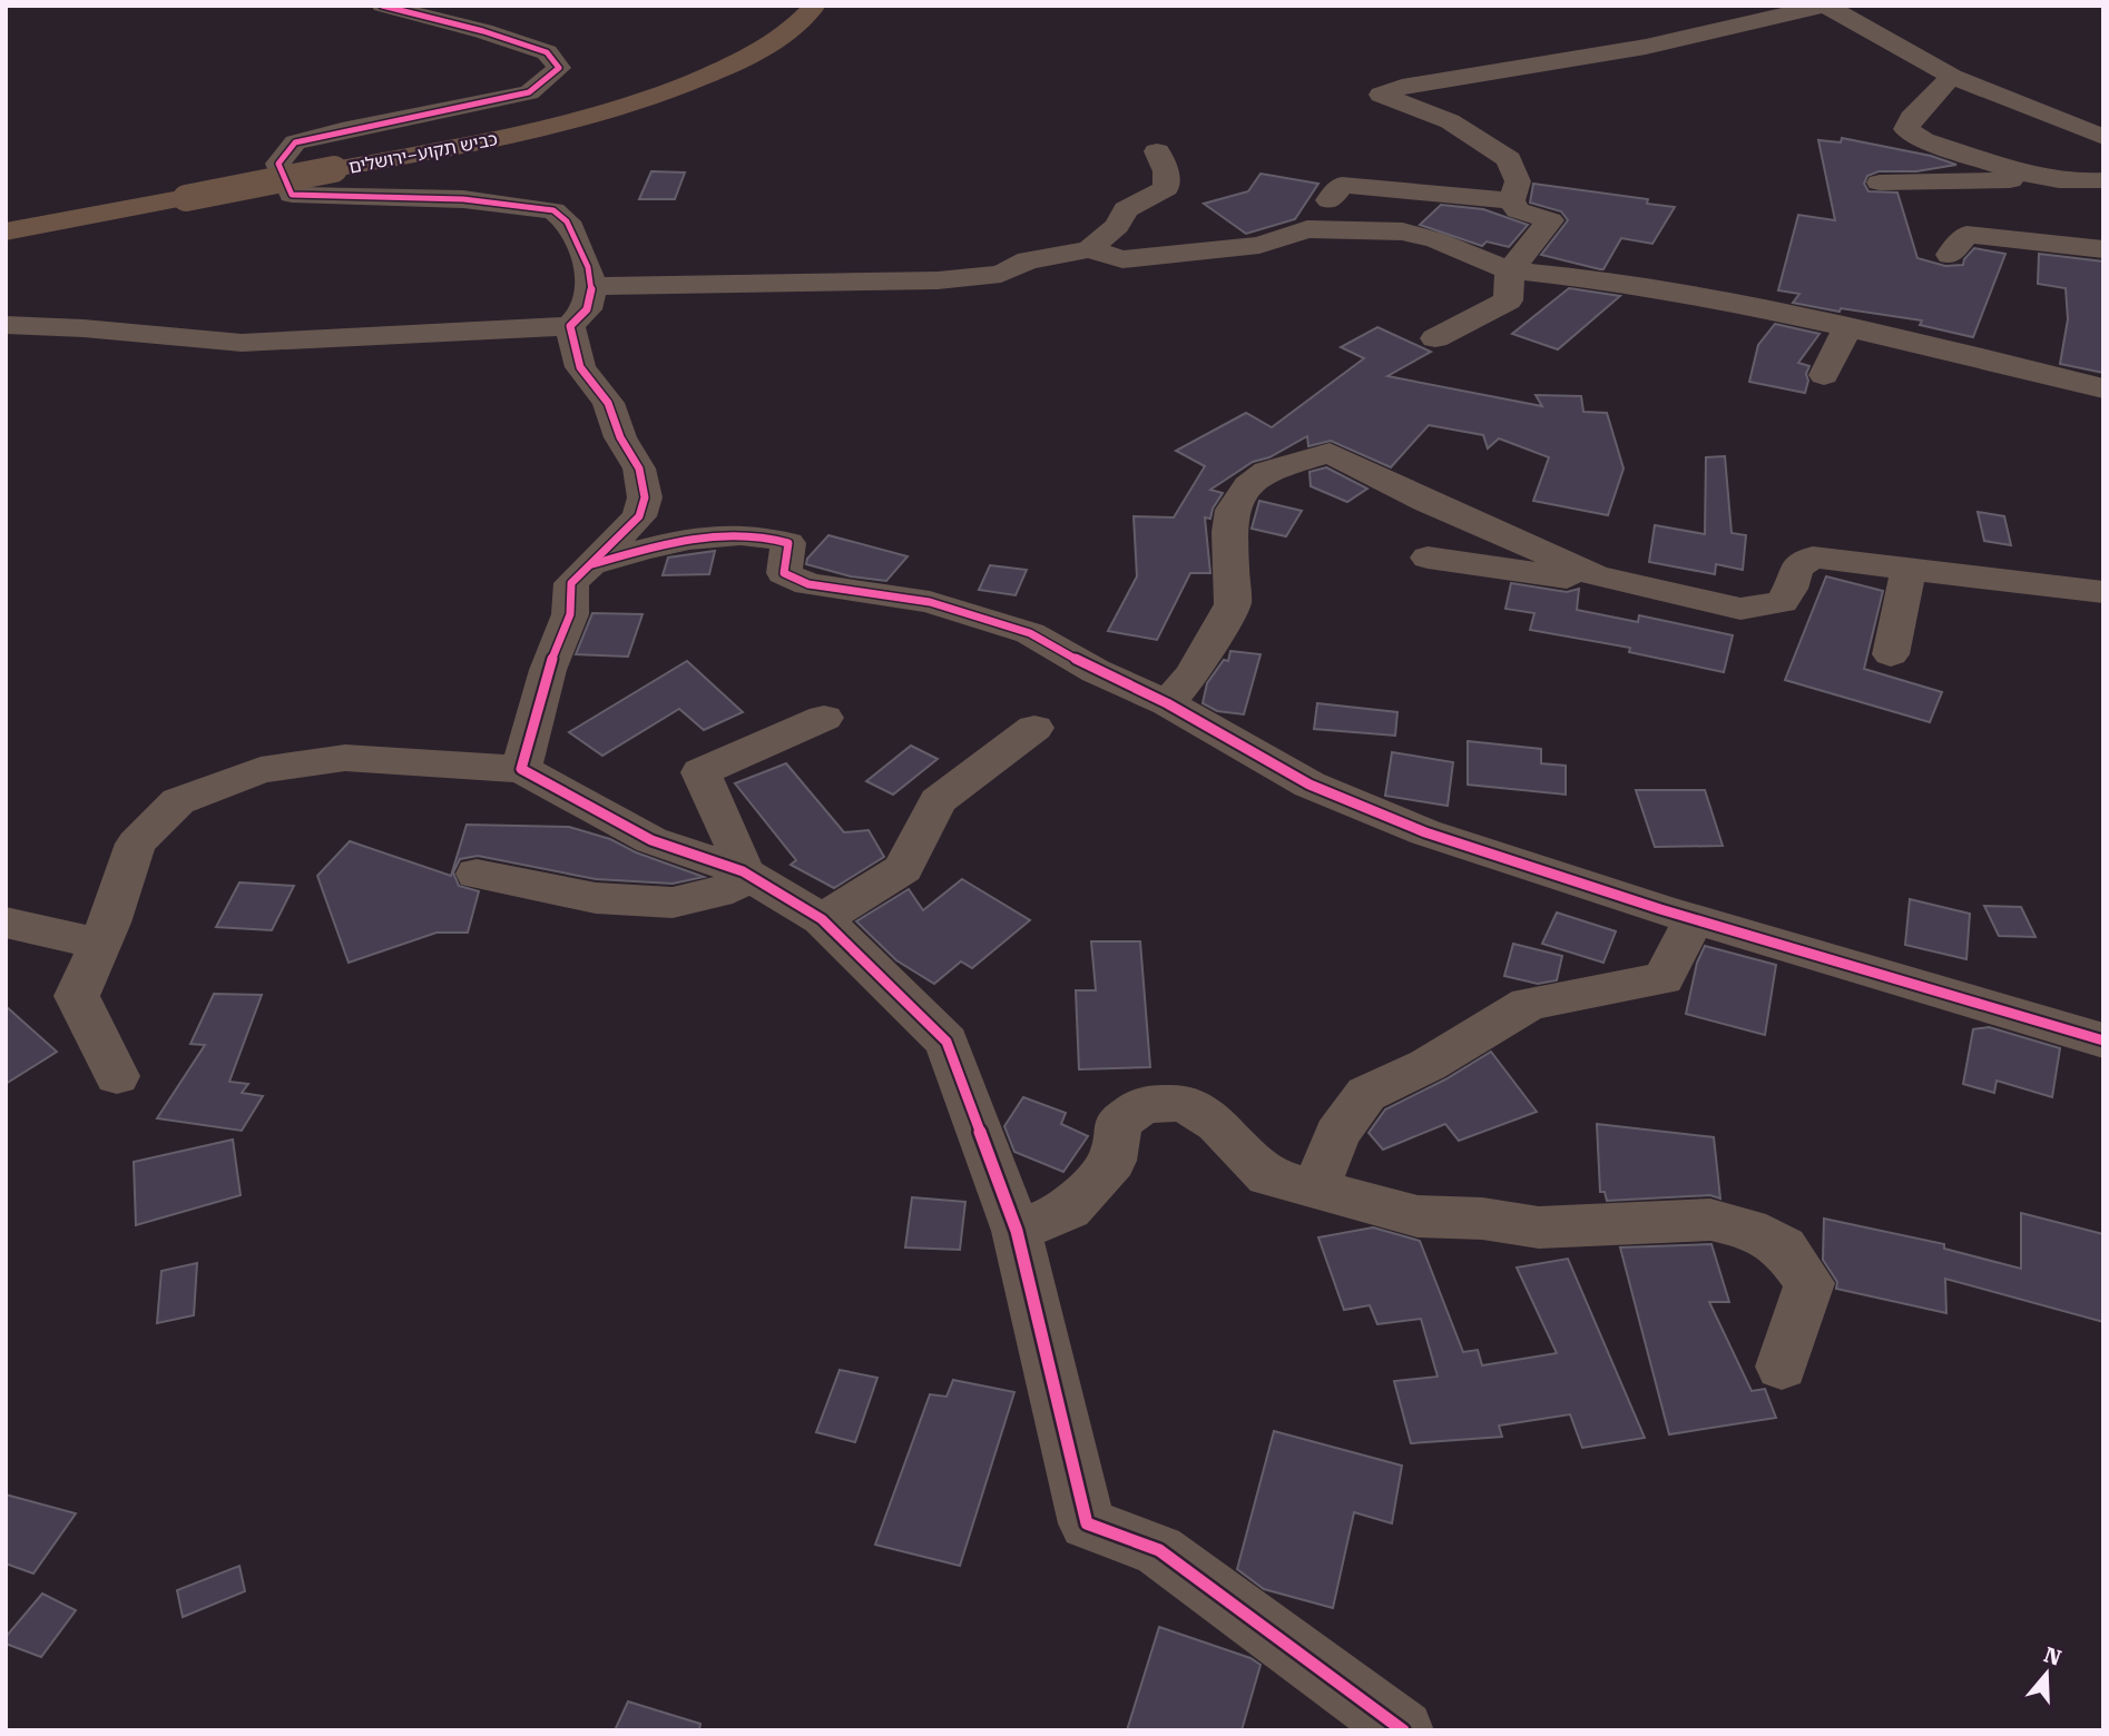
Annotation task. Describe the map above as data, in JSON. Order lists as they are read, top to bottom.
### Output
{
  "streets": {
    "main road": ["כביש תקוע–ירושלים"]
  },
  "north": "top"
}
